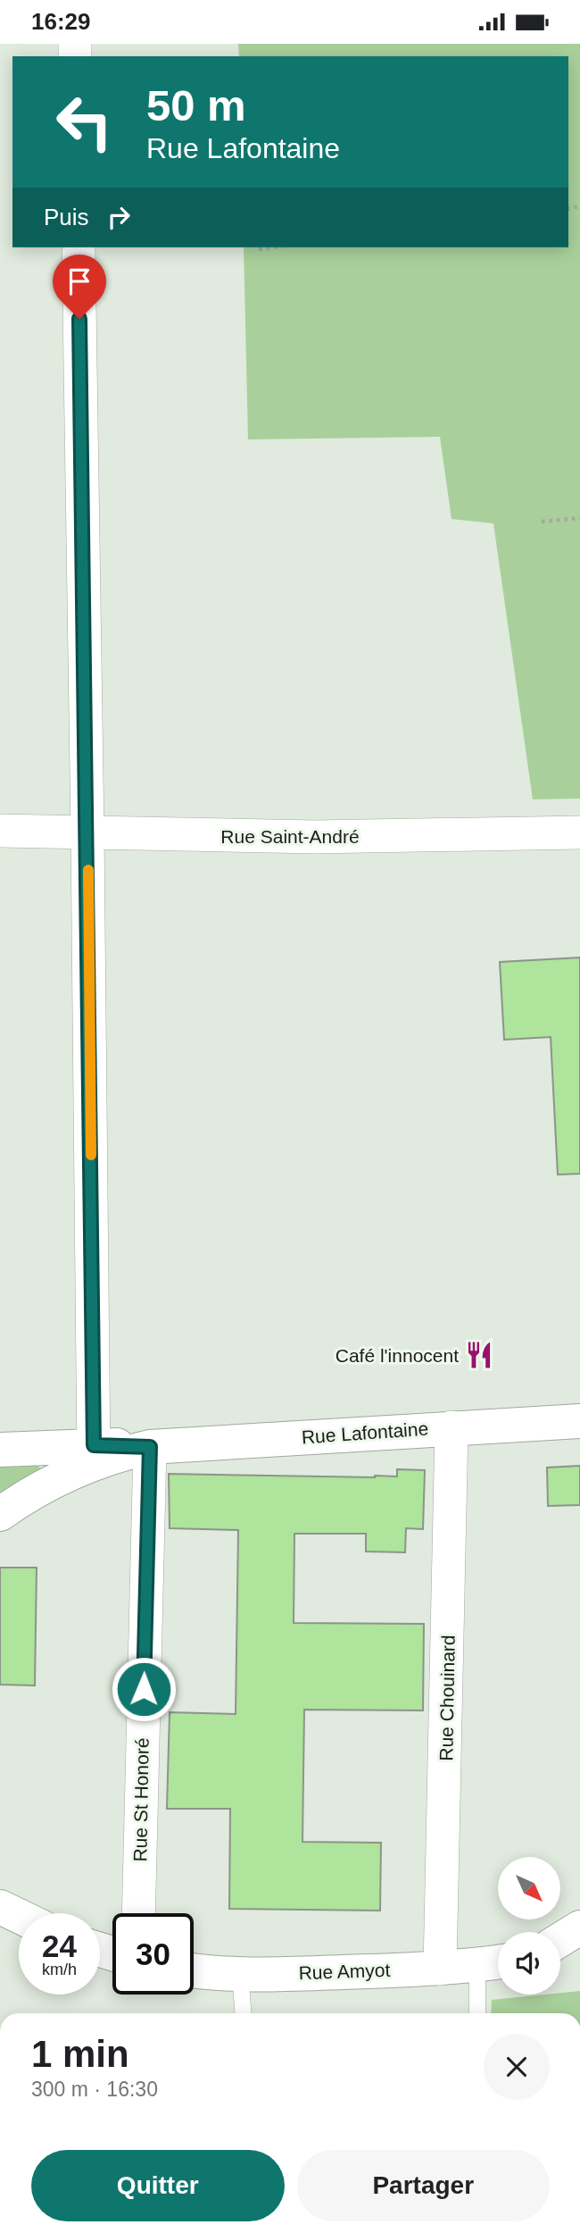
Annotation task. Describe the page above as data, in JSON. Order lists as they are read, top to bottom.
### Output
{
  "streets": {
    "main road": ["Rue Lafontaine", "Rue Amyot"],
    "street": ["Rue Saint-André", "Rue Chouinard", "Rue St Honoré"]
  },
  "crossings": [
    ["Rue Lafontaine", "Rue Chouinard"],
    ["Rue Lafontaine", "Rue St Honoré"],
    ["Rue Chouinard", "Rue Amyot"]
  ],
  "places": {
    "restaurant": ["Café l'innocent"]
  },
  "north": "bottom right",
  "page": {
    "status": "16:29",
    "turn": ["50 m", "Rue Lafontaine"],
    "then": "Puis",
    "speed": "24 km/h",
    "limit": "30",
    "heading": ["1 min", "300 m · 16:30"],
    "buttons": ["Quitter", "Partager"]
  }
}
